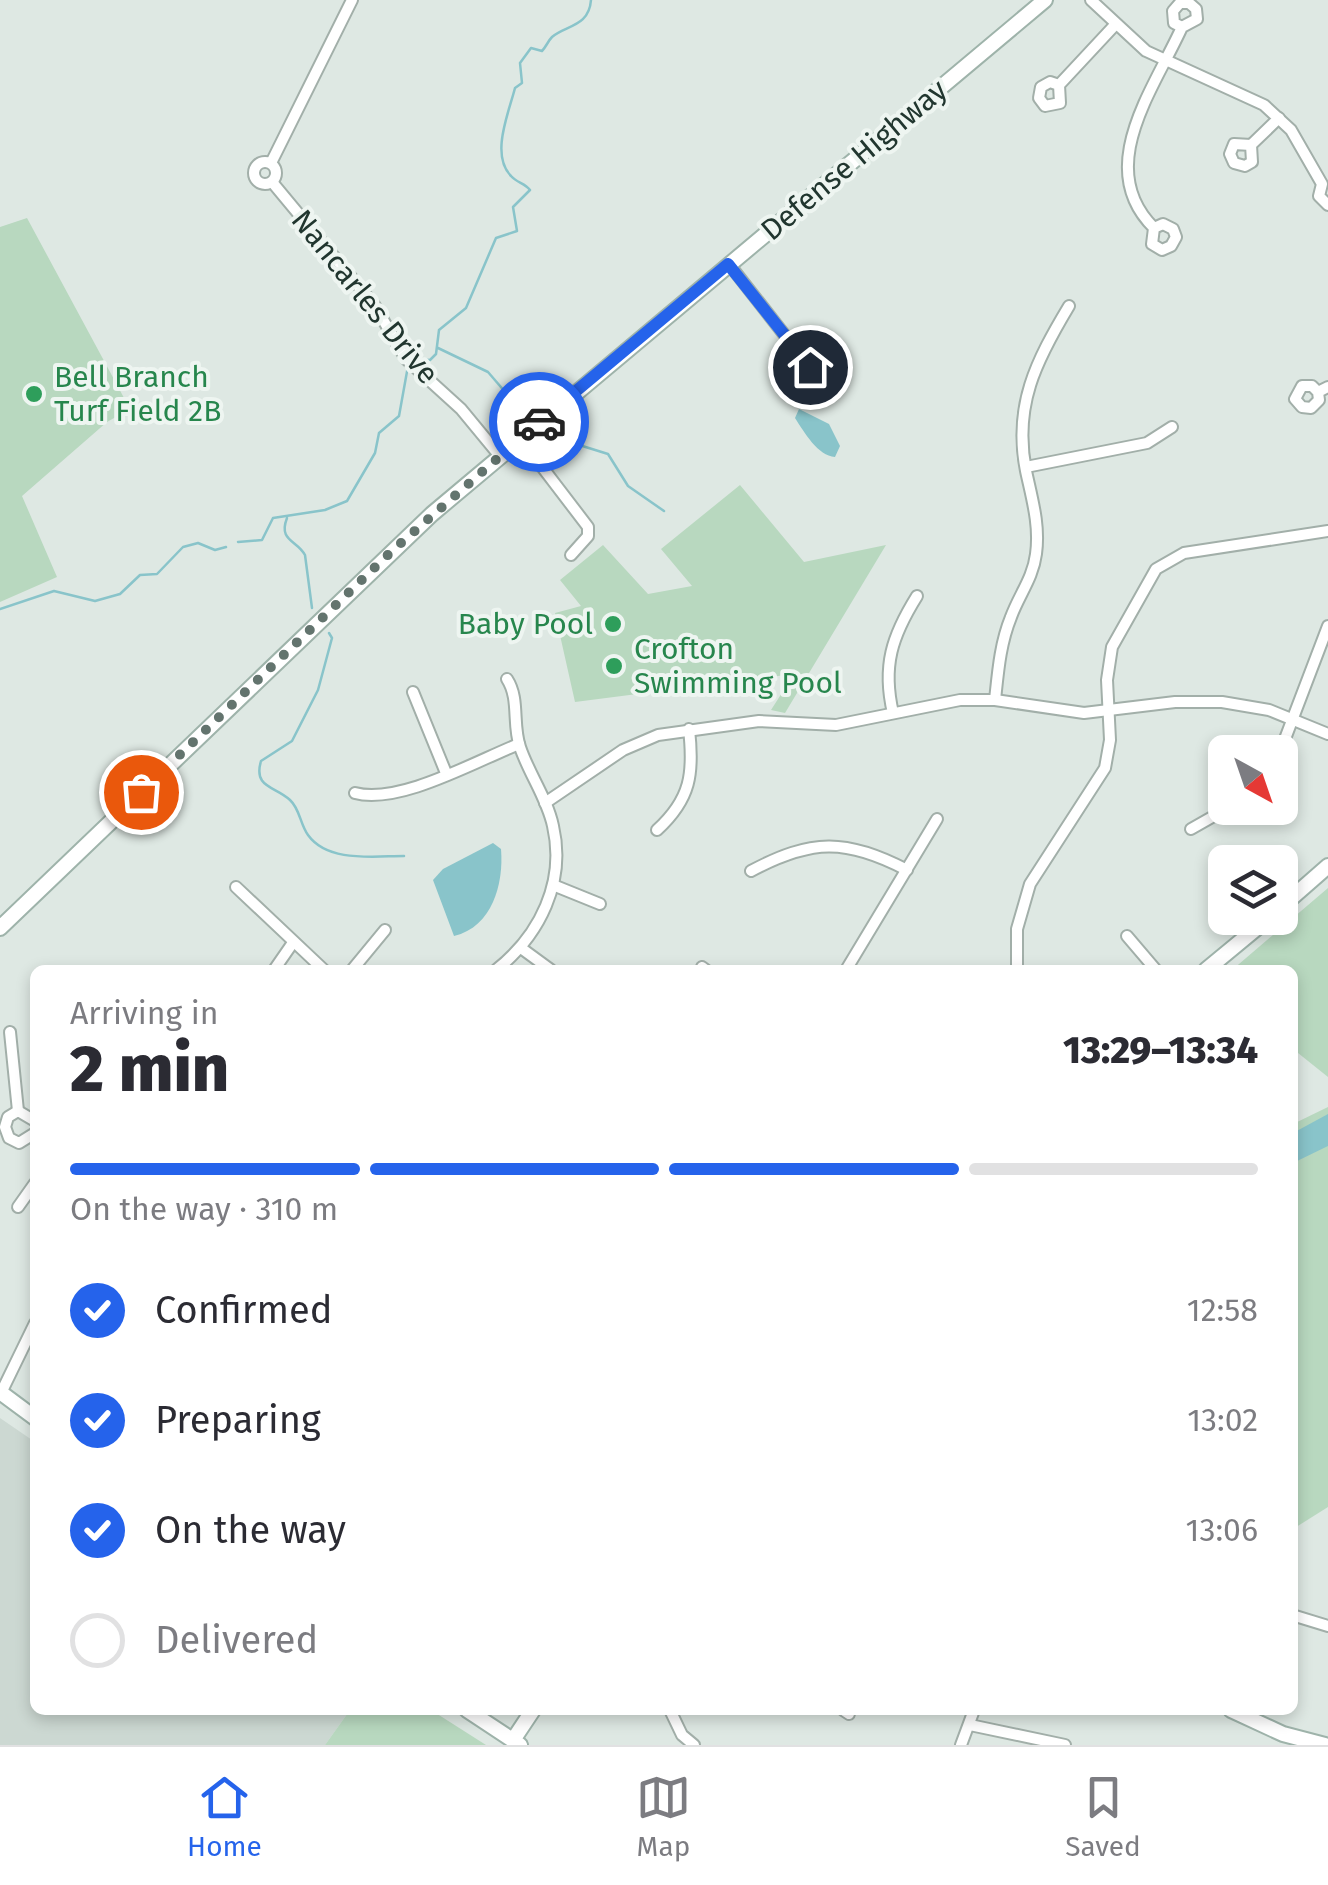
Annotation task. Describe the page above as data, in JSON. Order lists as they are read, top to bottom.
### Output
{
  "streets": {
    "main road": ["Defense Highway"],
    "street": ["Nancarles Drive"]
  },
  "crossings": [
    ["Defense Highway", "Nancarles Drive"]
  ],
  "places": ["Bell Branch Turf Field 2B", "Baby Pool", "Crofton Swimming Pool"],
  "north": "bottom right",
  "page": {
    "heading": ["2 min", "Arriving in", "13:29–13:34"],
    "bar": "On the way · 310 m",
    "list": [
      ["Confirmed", "12:58"],
      ["Preparing", "13:02"],
      ["On the way", "13:06"],
      "Delivered"
    ],
    "tabs": ["Home", "Map", "Saved"]
  }
}
